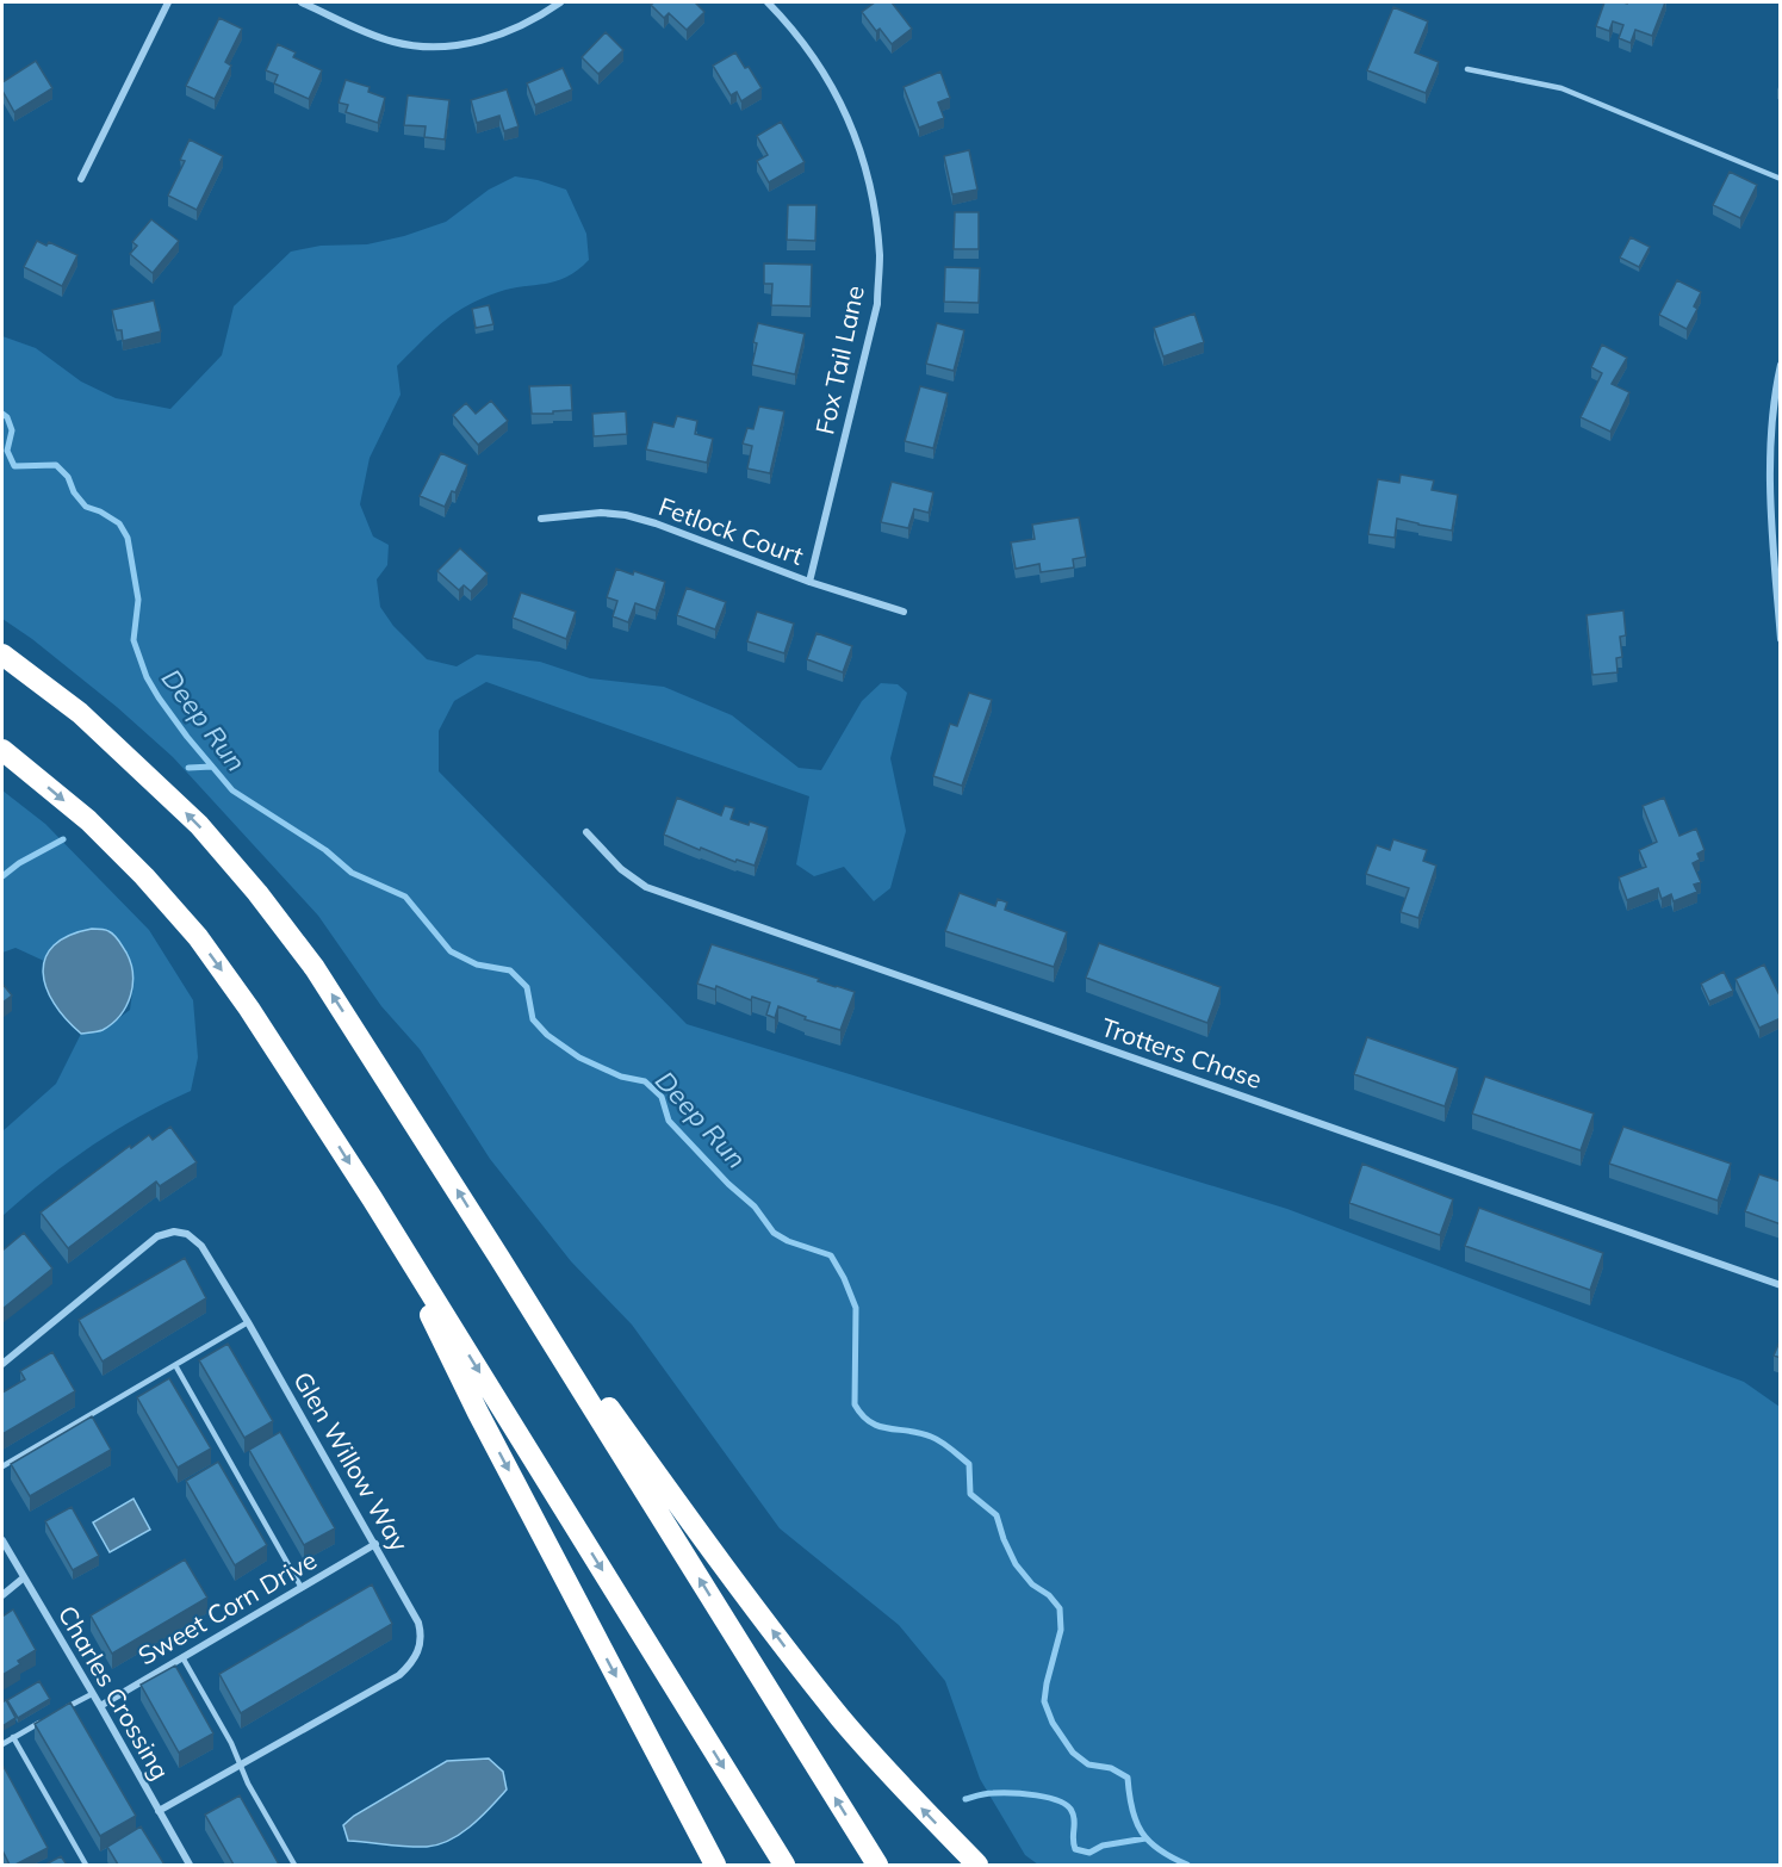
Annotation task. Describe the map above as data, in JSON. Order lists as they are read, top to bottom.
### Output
{
  "streets": {
    "street": [
      "Fox Tail Lane",
      "Fetlock Court",
      "Trotters Chase",
      "Glen Willow Way",
      "Sweet Corn Drive",
      "Charles Crossing"
    ]
  },
  "crossings": [
    ["Fox Tail Lane", "Fetlock Court"],
    ["Glen Willow Way", "Sweet Corn Drive"],
    ["Glen Willow Way", "Charles Crossing"],
    ["Sweet Corn Drive", "Charles Crossing"]
  ],
  "water": ["Deep Run"]
}
